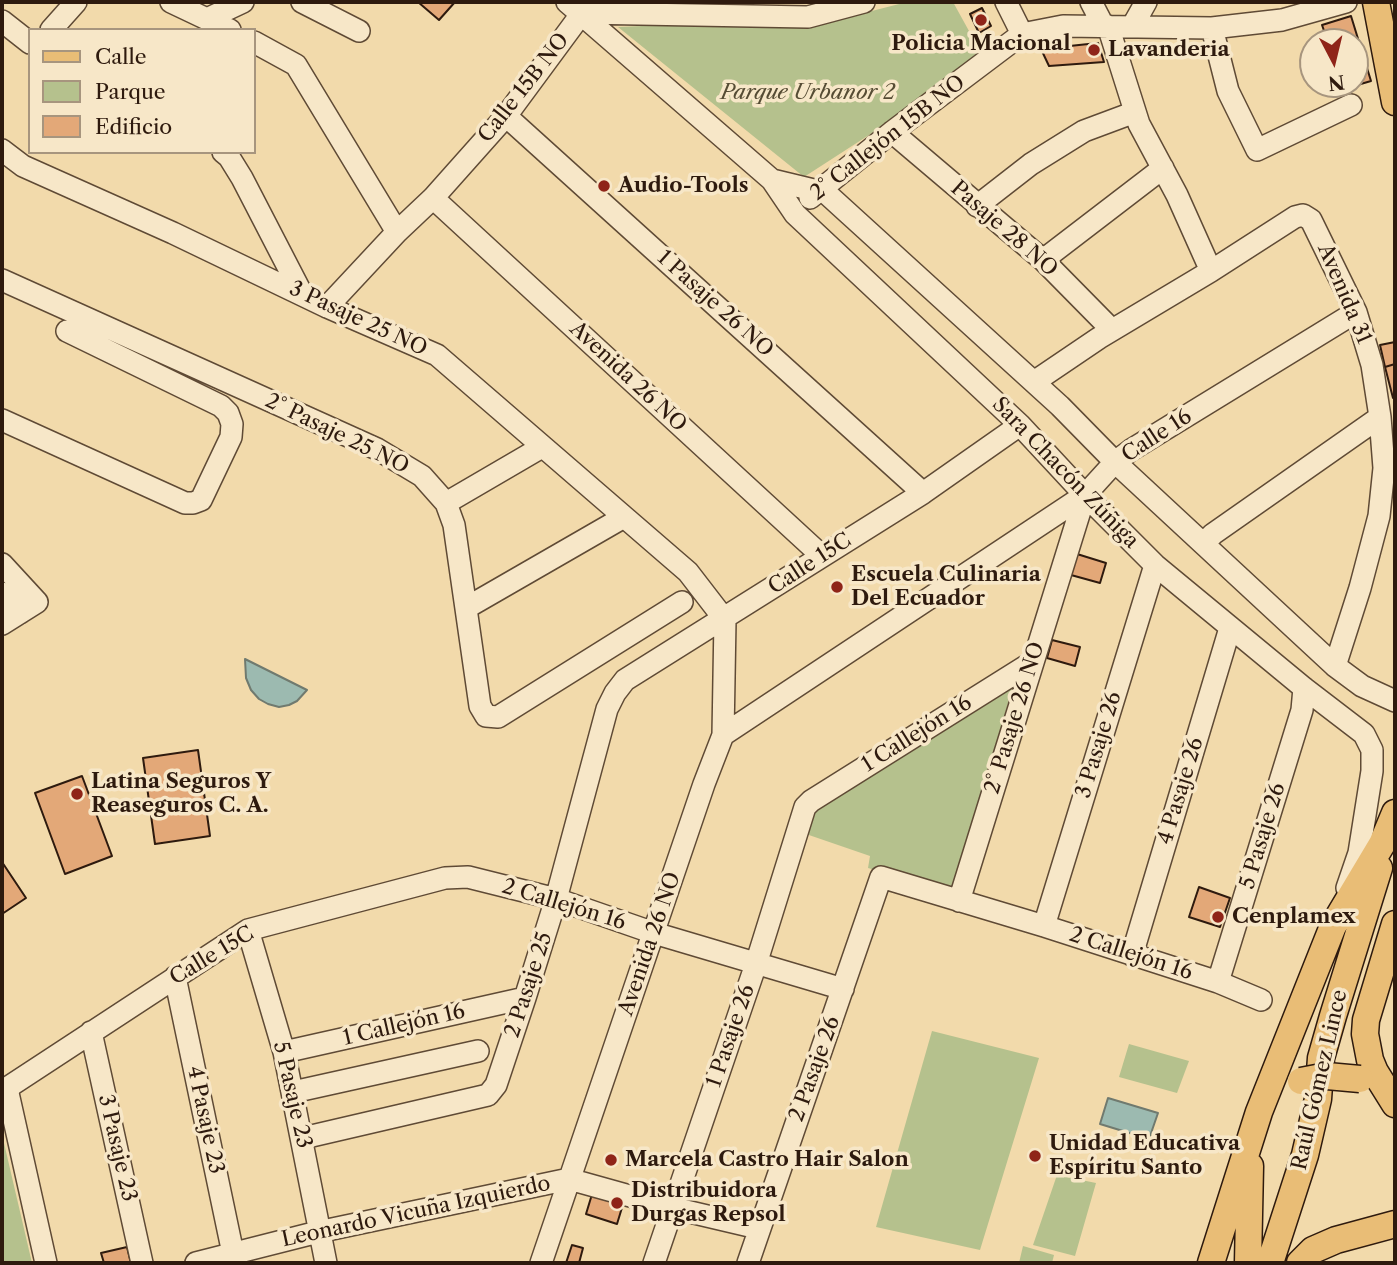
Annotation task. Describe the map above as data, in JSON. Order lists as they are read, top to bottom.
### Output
{
  "streets": {
    "main road": ["Raúl Gómez Lince"],
    "street": [
      "Calle 15B NO",
      "2° Callejón 15B NO",
      "Pasaje 28 NO",
      "Avenida 31",
      "1 Pasaje 26 NO",
      "3 Pasaje 25 NO",
      "Avenida 26 NO",
      "2° Pasaje 25 NO",
      "Calle 16",
      "Sara Chacón Zúñiga",
      "Calle 15C",
      "2° Pasaje 26 NO",
      "1 Callejón 16",
      "3 Pasaje 26",
      "4 Pasaje 26",
      "5 Pasaje 26",
      "2 Callejón 16",
      "2 Pasaje 25",
      "1 Pasaje 26",
      "2 Pasaje 26",
      "5 Pasaje 23",
      "4 Pasaje 23",
      "3 Pasaje 23",
      "Leonardo Vicuña Izquierdo"
    ]
  },
  "crossings": [
    ["Calle 15B NO", "1 Pasaje 26 NO"],
    ["Calle 15B NO", "3 Pasaje 25 NO"],
    ["Calle 15B NO", "Avenida 26 NO"],
    ["Calle 15B NO", "Sara Chacón Zúñiga"],
    ["2° Callejón 15B NO", "Pasaje 28 NO"],
    ["2° Callejón 15B NO", "Sara Chacón Zúñiga"],
    ["Avenida 31", "Calle 16"],
    ["Avenida 31", "Sara Chacón Zúñiga"],
    ["1 Pasaje 26 NO", "Calle 15C"],
    ["3 Pasaje 25 NO", "Avenida 26 NO"],
    ["3 Pasaje 25 NO", "Calle 15C"],
    ["Avenida 26 NO", "Calle 16"],
    ["Avenida 26 NO", "Calle 15C"],
    ["Avenida 26 NO", "2 Callejón 16"],
    ["Avenida 26 NO", "Leonardo Vicuña Izquierdo"],
    ["Calle 16", "Sara Chacón Zúñiga"],
    ["Calle 16", "2° Pasaje 26 NO"],
    ["Sara Chacón Zúñiga", "Calle 15C"],
    ["Sara Chacón Zúñiga", "2° Pasaje 26 NO"],
    ["Sara Chacón Zúñiga", "3 Pasaje 26"],
    ["Sara Chacón Zúñiga", "4 Pasaje 26"],
    ["Sara Chacón Zúñiga", "5 Pasaje 26"],
    ["Calle 15C", "2 Callejón 16"],
    ["Calle 15C", "2 Pasaje 25"],
    ["Calle 15C", "5 Pasaje 23"],
    ["Calle 15C", "4 Pasaje 23"],
    ["Calle 15C", "3 Pasaje 23"],
    ["2° Pasaje 26 NO", "1 Callejón 16"],
    ["2° Pasaje 26 NO", "2 Callejón 16"],
    ["1 Callejón 16", "2 Pasaje 25"],
    ["1 Callejón 16", "1 Pasaje 26"],
    ["1 Callejón 16", "5 Pasaje 23"],
    ["3 Pasaje 26", "2 Callejón 16"],
    ["4 Pasaje 26", "2 Callejón 16"],
    ["5 Pasaje 26", "2 Callejón 16"],
    ["2 Callejón 16", "2 Pasaje 25"],
    ["2 Callejón 16", "1 Pasaje 26"],
    ["2 Callejón 16", "2 Pasaje 26"],
    ["2 Pasaje 25", "5 Pasaje 23"],
    ["1 Pasaje 26", "Leonardo Vicuña Izquierdo"],
    ["2 Pasaje 26", "Leonardo Vicuña Izquierdo"],
    ["5 Pasaje 23", "Leonardo Vicuña Izquierdo"],
    ["4 Pasaje 23", "Leonardo Vicuña Izquierdo"]
  ],
  "parks": ["Parque Urbanor 2"],
  "places": [
    "Policia Macional",
    "Lavanderia",
    "Audio-Tools",
    "Escuela Culinaria Del Ecuador",
    "Latina Seguros Y Reaseguros C. A.",
    "Cenplamex",
    "Unidad Educativa Espíritu Santo",
    "Marcela Castro Hair Salon",
    "Distribuidora Durgas Repsol"
  ],
  "legend": ["Calle", "Parque", "Edificio"],
  "north": "bottom"
}
